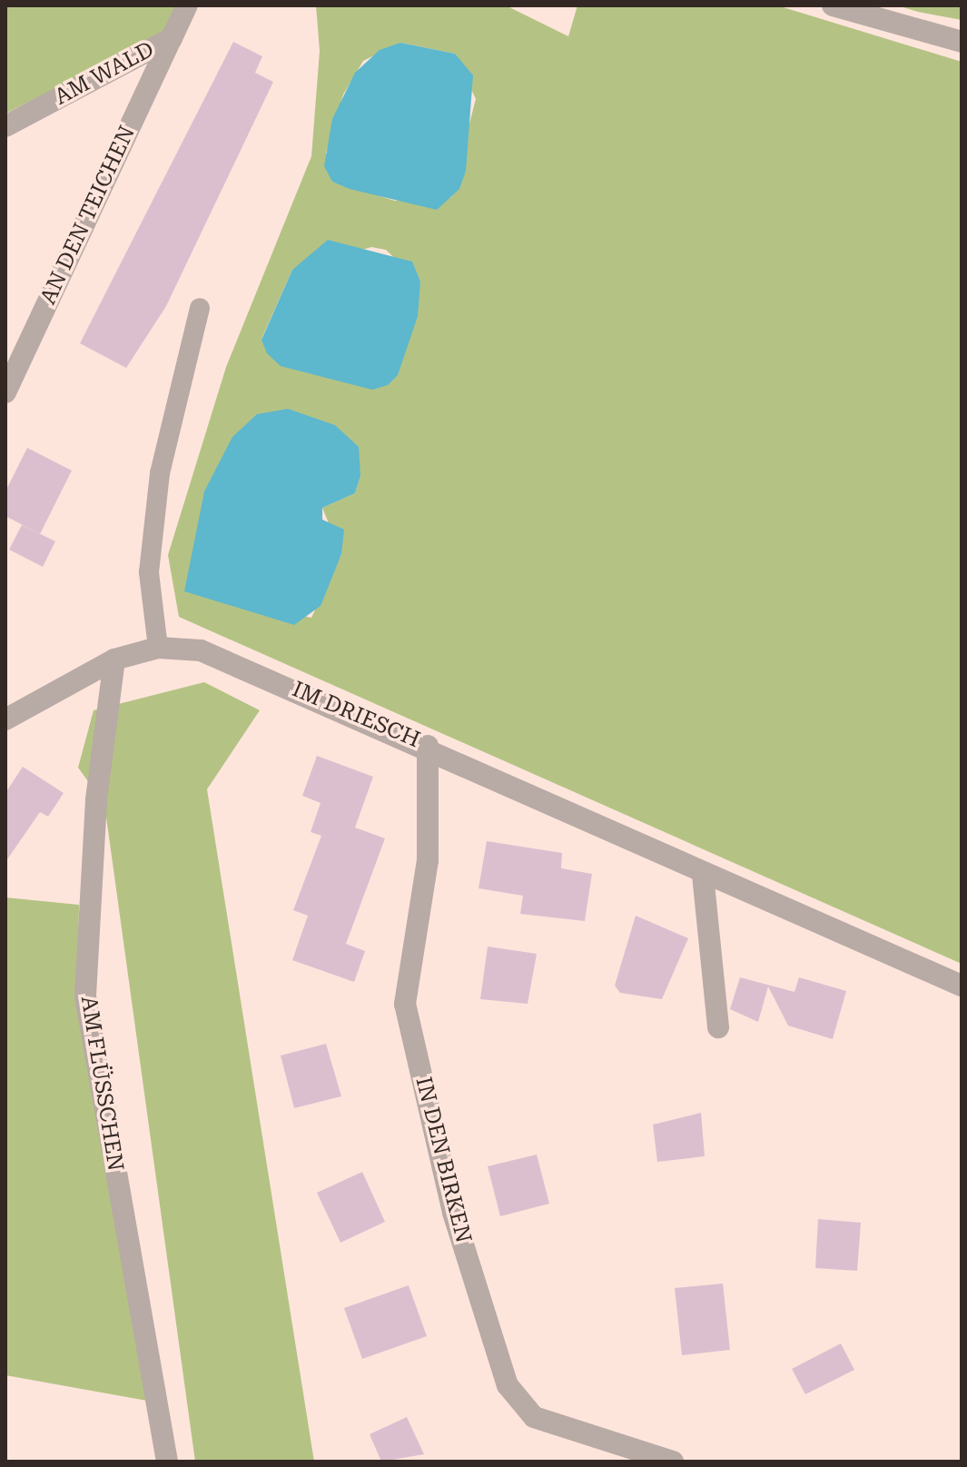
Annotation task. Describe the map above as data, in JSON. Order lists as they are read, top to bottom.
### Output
{
  "streets": {
    "street": [
      "AM WALD",
      "AN DEN TEICHEN",
      "IM DRIESCH",
      "AM FLÜSSCHEN",
      "IN DEN BIRKEN"
    ]
  },
  "crossings": [
    ["AM WALD", "AN DEN TEICHEN"],
    ["IM DRIESCH", "AM FLÜSSCHEN"],
    ["IM DRIESCH", "IN DEN BIRKEN"]
  ]
}
